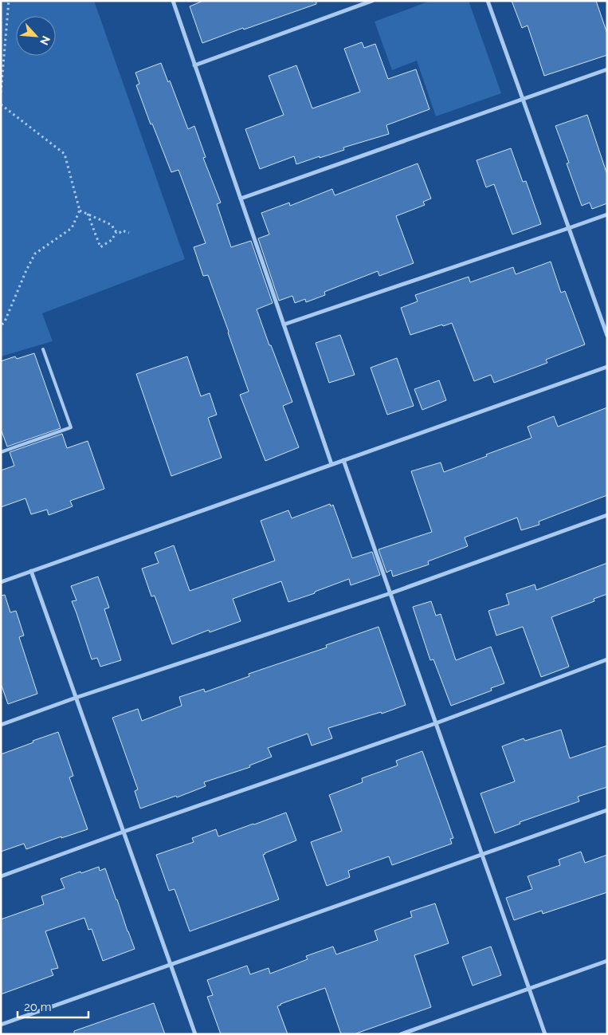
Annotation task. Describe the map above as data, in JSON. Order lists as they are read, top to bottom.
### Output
{
  "scale_bar": "20 m",
  "north": "bottom right"
}
